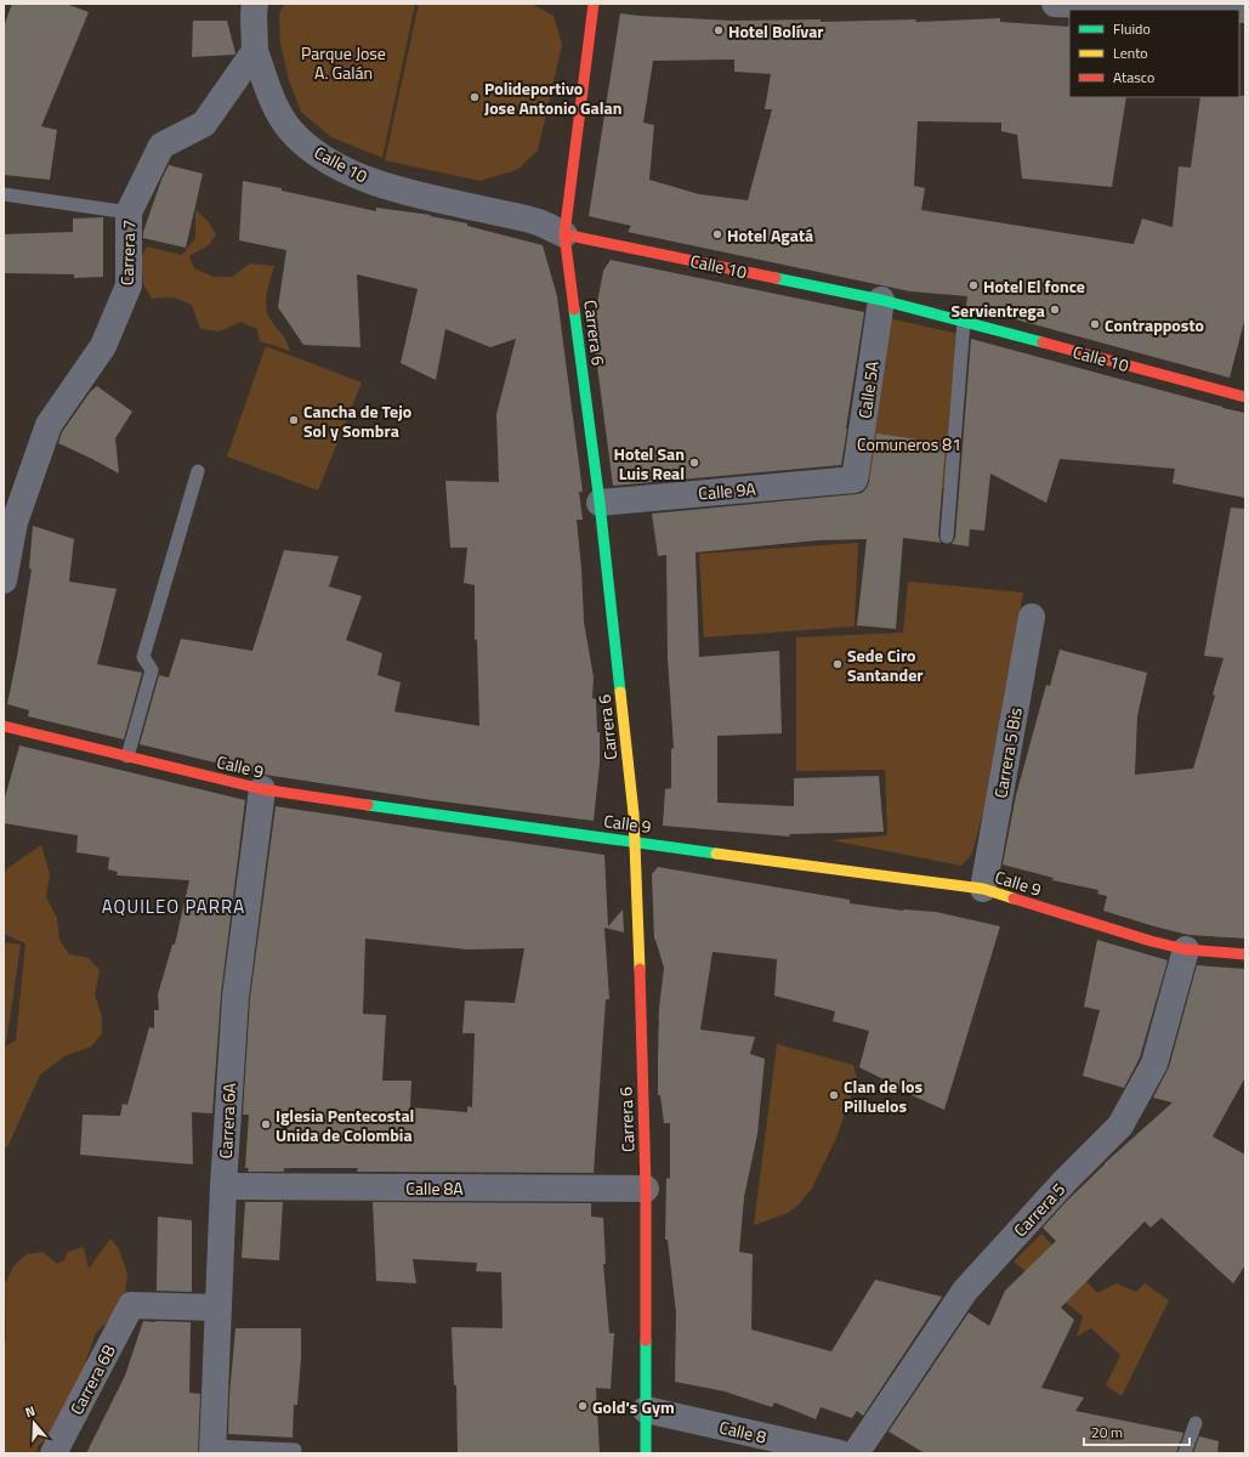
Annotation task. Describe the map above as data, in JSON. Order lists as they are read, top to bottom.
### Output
{
  "streets": {
    "street": [
      "Calle 10",
      "Carrera 7",
      "Carrera 6",
      "Calle 5A",
      "Calle 9A",
      "Carrera 5 Bis",
      "Calle 9",
      "Carrera 6A",
      "Calle 8A",
      "Carrera 5",
      "Carrera 6B",
      "Calle 8"
    ]
  },
  "crossings": [
    ["Calle 10", "Carrera 7"],
    ["Calle 10", "Carrera 6"],
    ["Calle 10", "Calle 5A"],
    ["Carrera 6", "Calle 9A"],
    ["Carrera 6", "Calle 9"],
    ["Carrera 6", "Calle 8A"],
    ["Carrera 6", "Calle 8"],
    ["Calle 5A", "Calle 9A"],
    ["Carrera 5 Bis", "Calle 9"],
    ["Calle 9", "Carrera 6A"],
    ["Calle 9", "Carrera 5"],
    ["Carrera 6A", "Calle 8A"],
    ["Carrera 6A", "Carrera 6B"]
  ],
  "districts": ["AQUILEO PARRA"],
  "parks": ["Parque Jose A. Galán", "Comuneros 81"],
  "places": [
    "Hotel Bolívar",
    "Polideportivo Jose Antonio Galan",
    "Hotel Agatá",
    "Hotel El fonce",
    "Servientrega",
    "Contrapposto",
    "Cancha de Tejo Sol y Sombra",
    "Hotel San Luis Real",
    "Sede Ciro Santander",
    "Clan de los Pilluelos",
    "Iglesia Pentecostal Unida de Colombia",
    "Gold's Gym"
  ],
  "legend": ["Fluido", "Lento", "Atasco"],
  "scale_bar": "20 m",
  "north": "top"
}
